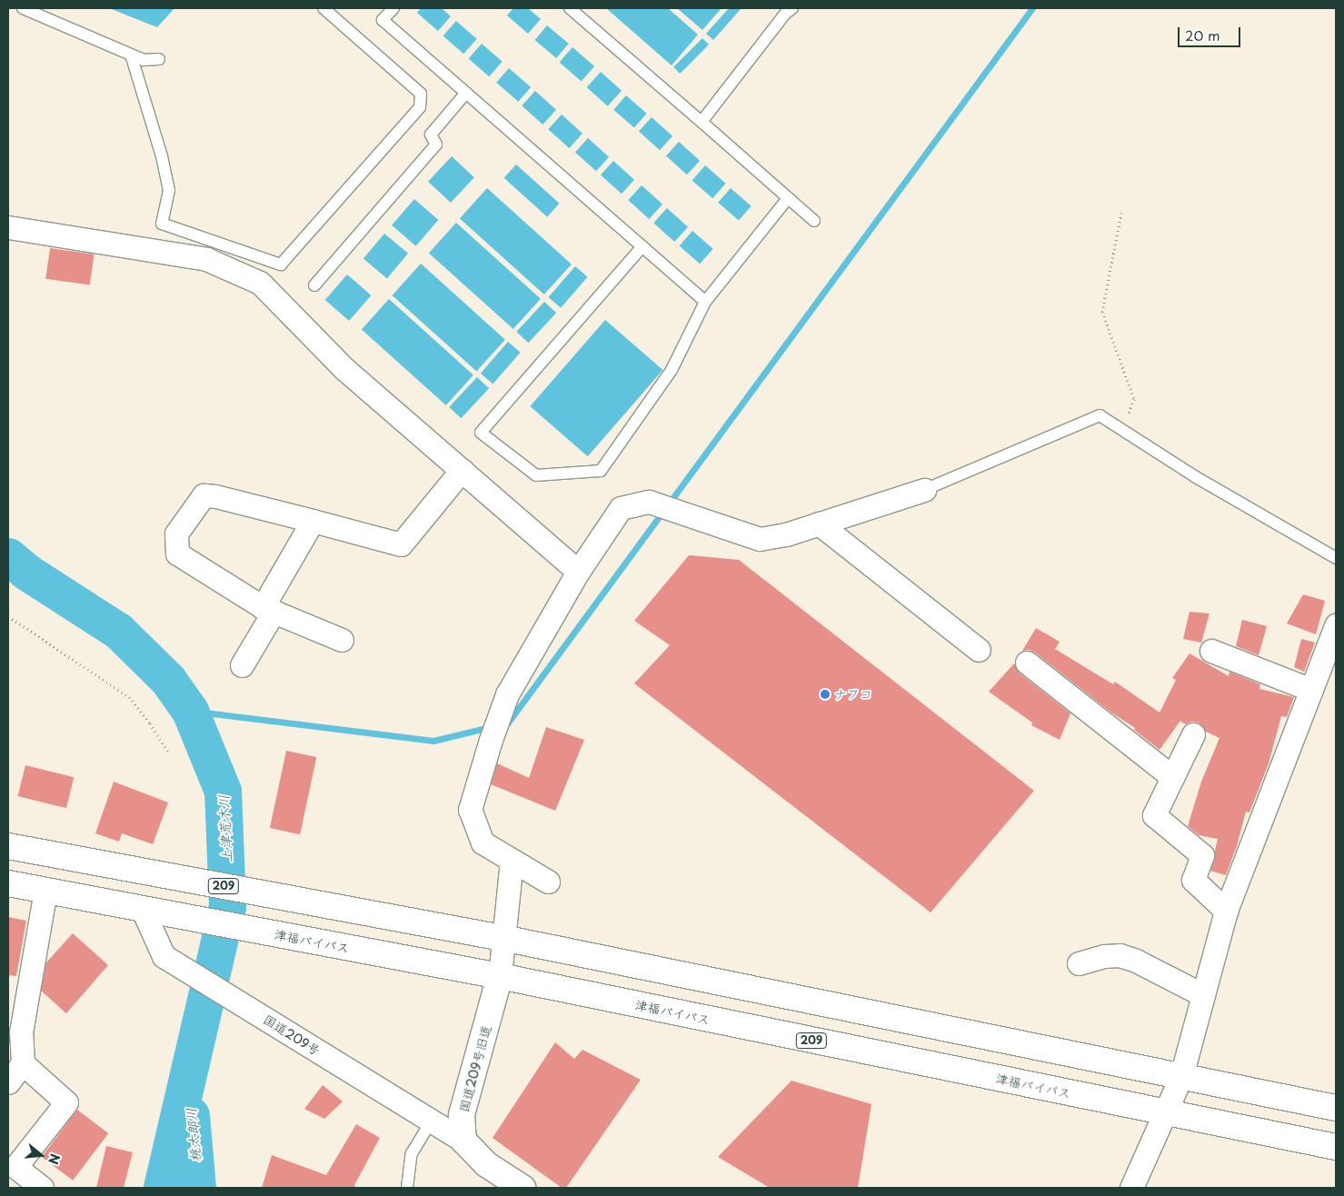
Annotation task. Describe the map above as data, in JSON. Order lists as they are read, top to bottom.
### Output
{
  "streets": {
    "main road": ["209", "津福バイパス", "国道209号旧道"],
    "street": ["国道209号"]
  },
  "crossings": [
    ["津福バイパス", "国道209号"],
    ["津福バイパス", "国道209号旧道"],
    ["国道209号", "国道209号旧道"]
  ],
  "water": ["上津荒木川", "桃太郎川"],
  "places": ["ナフコ"],
  "scale_bar": "20 m",
  "north": "right"
}
